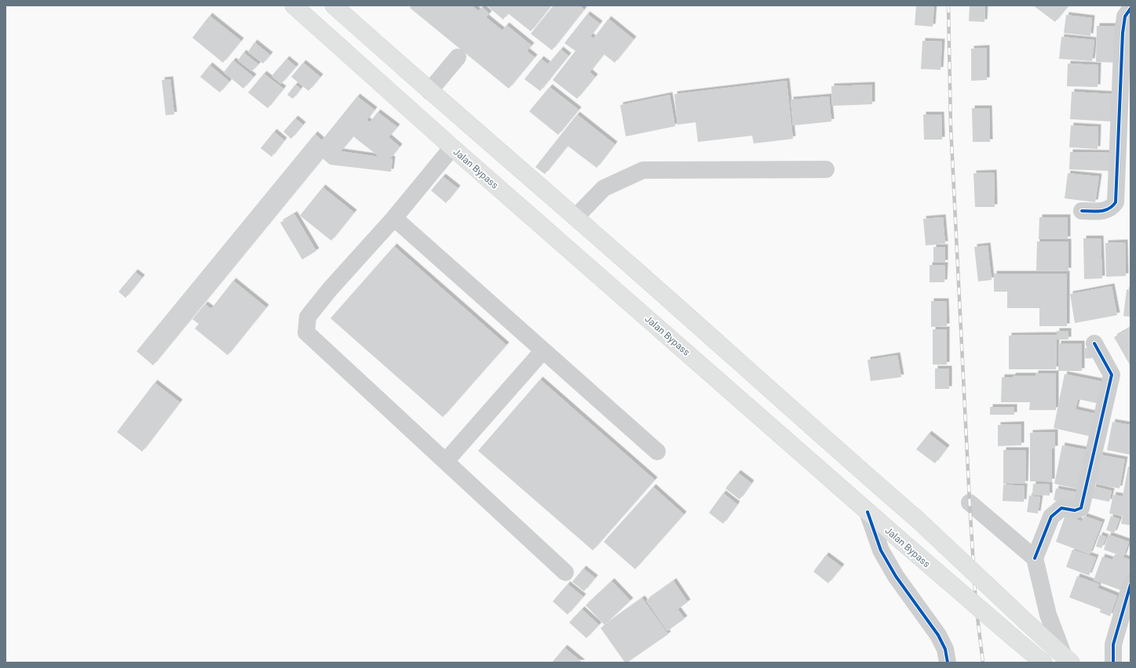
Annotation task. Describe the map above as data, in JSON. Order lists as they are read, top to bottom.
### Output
{
  "streets": {
    "highway": ["Jalan Bypass"]
  }
}
